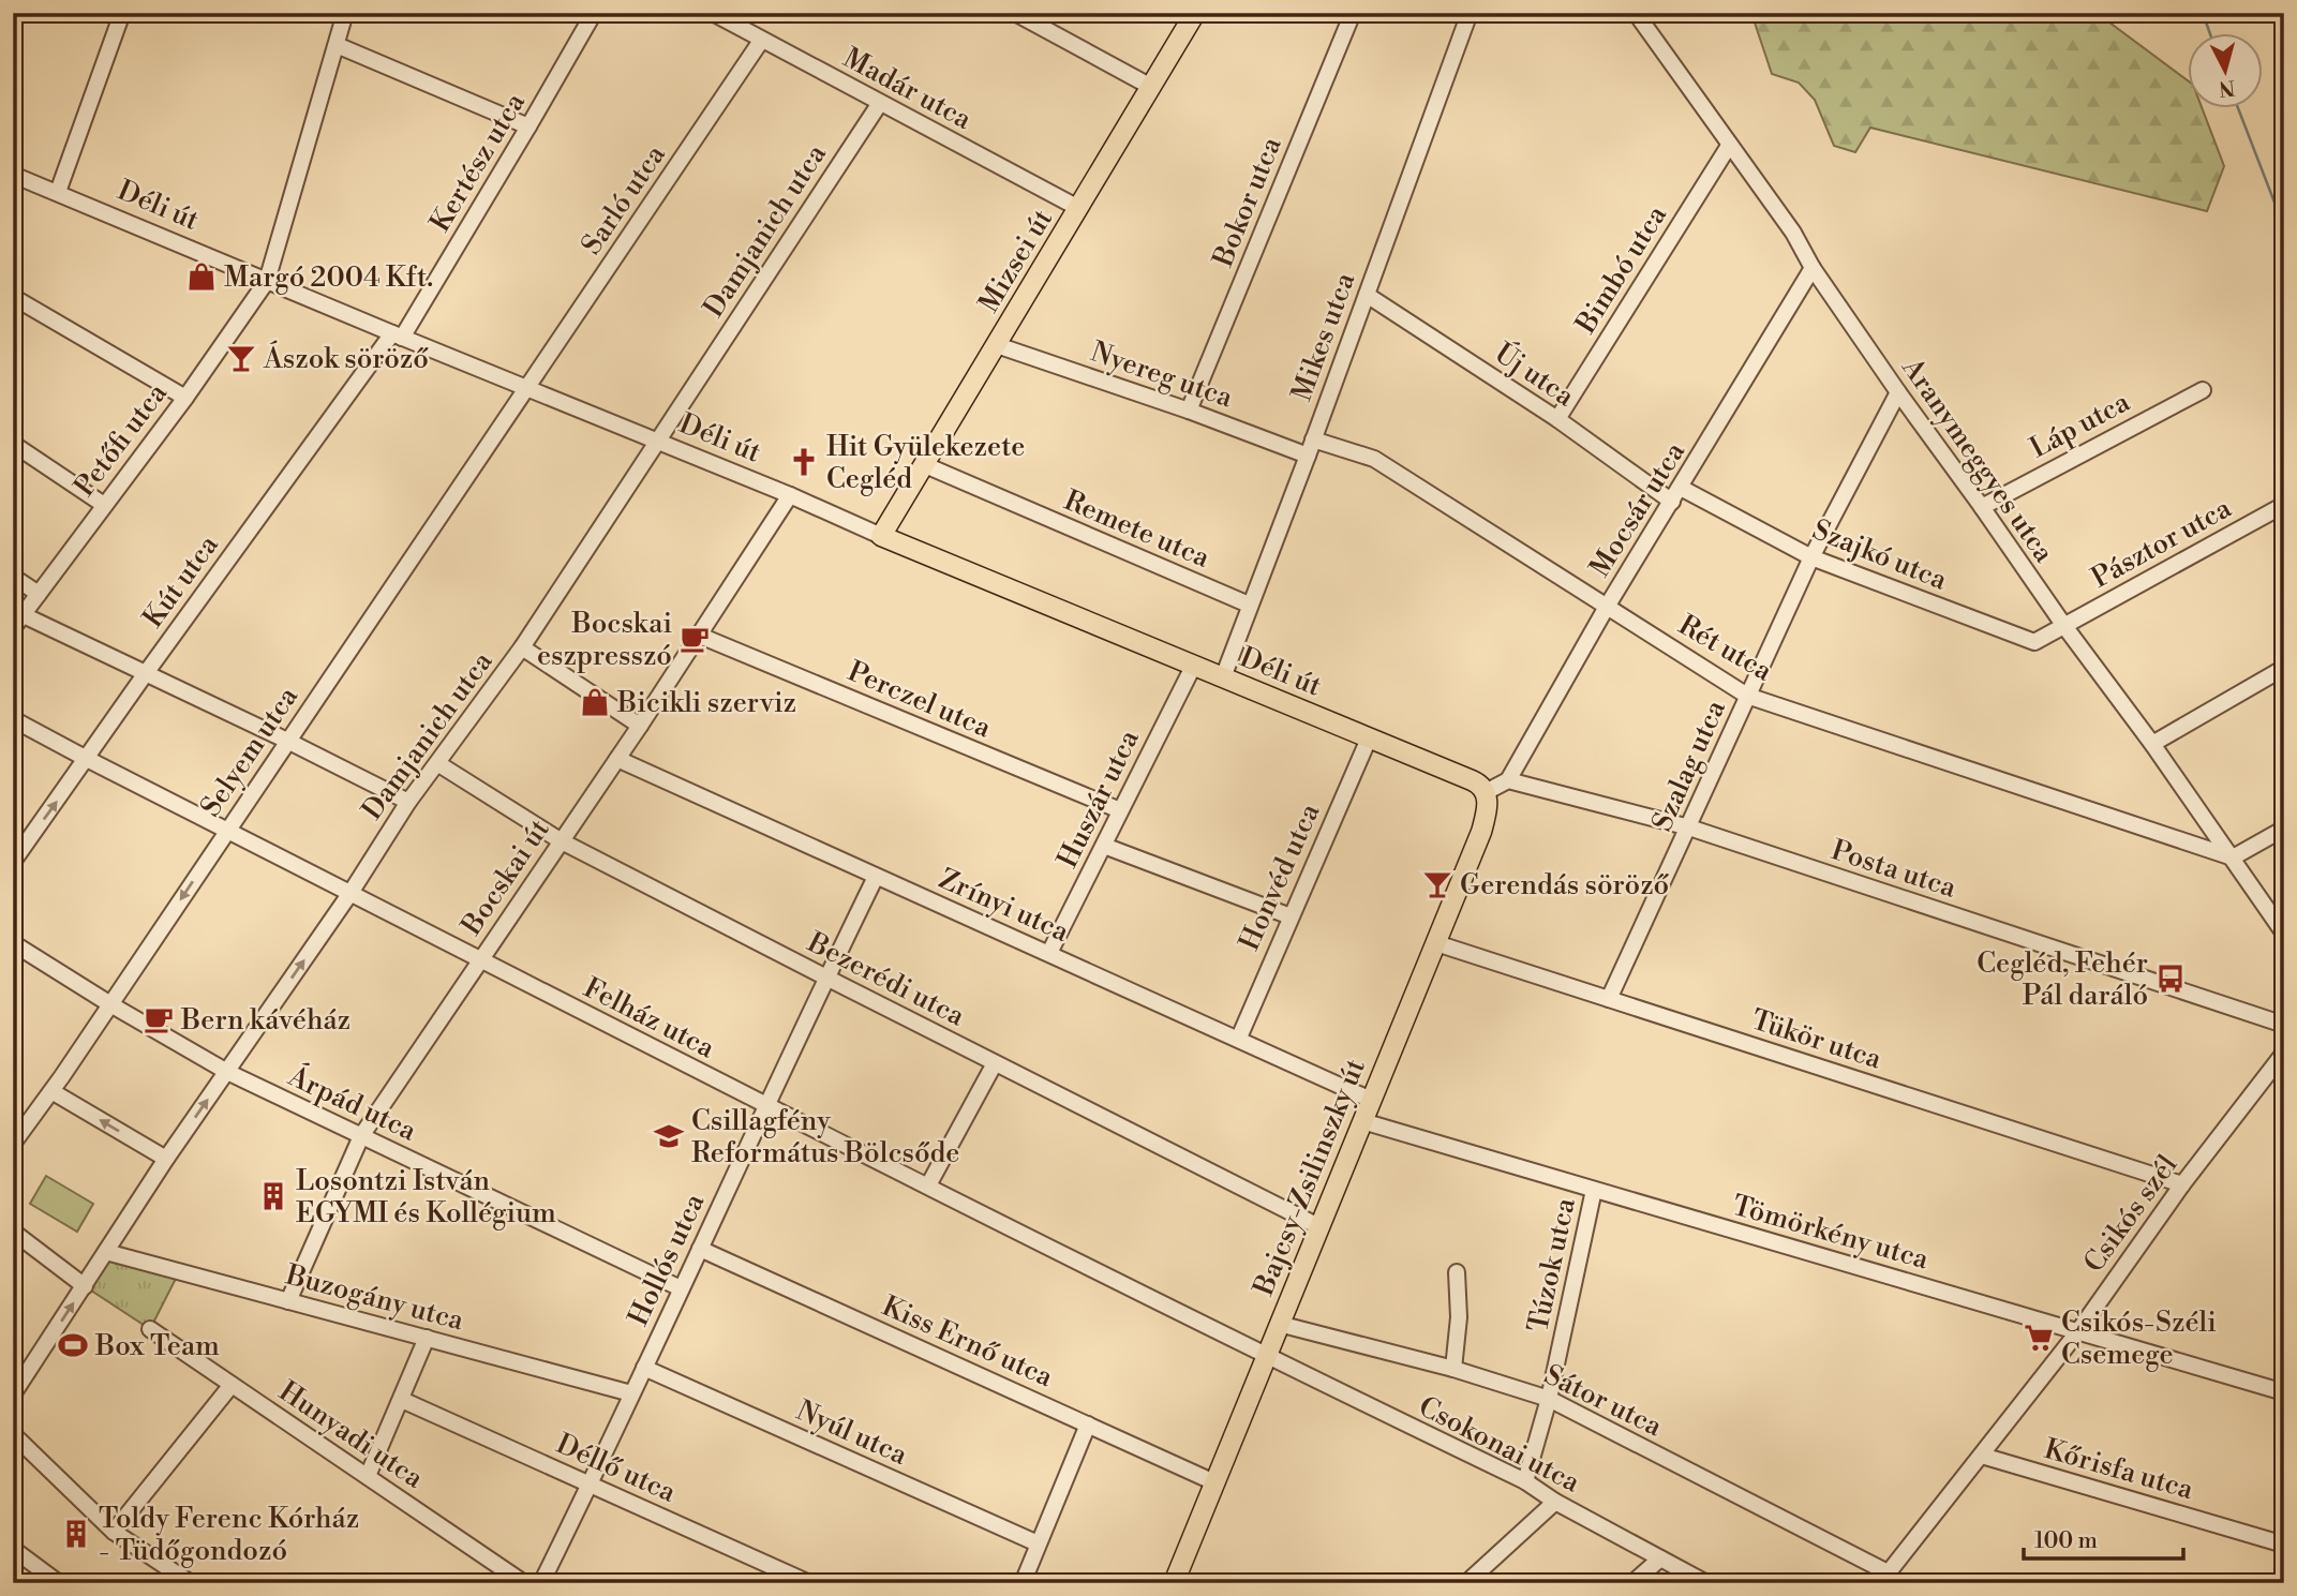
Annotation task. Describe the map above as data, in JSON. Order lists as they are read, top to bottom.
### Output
{
  "streets": {
    "main road": ["Déli út", "Mizsei út", "Bajcsy-Zsilinszky út"],
    "street": [
      "Madár utca",
      "Kertész utca",
      "Sarló utca",
      "Bokor utca",
      "Damjanich utca",
      "Bimbó utca",
      "Mikes utca",
      "Nyereg utca",
      "Új utca",
      "Láp utca",
      "Petőfi utca",
      "Aranymeggyes utca",
      "Mocsár utca",
      "Remete utca",
      "Pásztor utca",
      "Szajkó utca",
      "Kút utca",
      "Rét utca",
      "Perczel utca",
      "Selyem utca",
      "Szalag utca",
      "Huszár utca",
      "Posta utca",
      "Bocskai út",
      "Honvéd utca",
      "Zrínyi utca",
      "Bezerédi utca",
      "Felház utca",
      "Tükör utca",
      "Árpád utca",
      "Csikós szél",
      "Tömörkény utca",
      "Hollós utca",
      "Túzok utca",
      "Buzogány utca",
      "Kiss Ernő utca",
      "Sátor utca",
      "Nyúl utca",
      "Hunyadi utca",
      "Csokonai utca",
      "Déllő utca",
      "Kőrisfa utca"
    ]
  },
  "crossings": [
    ["Madár utca", "Sarló utca"],
    ["Madár utca", "Damjanich utca"],
    ["Madár utca", "Mizsei út"],
    ["Kertész utca", "Déli út"],
    ["Kertész utca", "Kút utca"],
    ["Sarló utca", "Déli út"],
    ["Sarló utca", "Selyem utca"],
    ["Bokor utca", "Nyereg utca"],
    ["Déli út", "Damjanich utca"],
    ["Déli út", "Mizsei út"],
    ["Déli út", "Mikes utca"],
    ["Déli út", "Petőfi utca"],
    ["Déli út", "Kút utca"],
    ["Déli út", "Selyem utca"],
    ["Déli út", "Huszár utca"],
    ["Déli út", "Bocskai út"],
    ["Déli út", "Honvéd utca"],
    ["Déli út", "Bajcsy-Zsilinszky út"],
    ["Damjanich utca", "Bezerédi utca"],
    ["Damjanich utca", "Felház utca"],
    ["Damjanich utca", "Árpád utca"],
    ["Damjanich utca", "Buzogány utca"],
    ["Mizsei út", "Nyereg utca"],
    ["Mizsei út", "Remete utca"],
    ["Bimbó utca", "Új utca"],
    ["Bimbó utca", "Aranymeggyes utca"],
    ["Mikes utca", "Nyereg utca"],
    ["Mikes utca", "Új utca"],
    ["Mikes utca", "Remete utca"],
    ["Mikes utca", "Rét utca"],
    ["Új utca", "Mocsár utca"],
    ["Új utca", "Szajkó utca"],
    ["Láp utca", "Aranymeggyes utca"],
    ["Aranymeggyes utca", "Mocsár utca"],
    ["Aranymeggyes utca", "Pásztor utca"],
    ["Aranymeggyes utca", "Szajkó utca"],
    ["Aranymeggyes utca", "Rét utca"],
    ["Aranymeggyes utca", "Szalag utca"],
    ["Mocsár utca", "Szajkó utca"],
    ["Mocsár utca", "Rét utca"],
    ["Mocsár utca", "Posta utca"],
    ["Pásztor utca", "Szajkó utca"],
    ["Szajkó utca", "Szalag utca"],
    ["Kút utca", "Felház utca"],
    ["Rét utca", "Szalag utca"],
    ["Perczel utca", "Huszár utca"],
    ["Perczel utca", "Bocskai út"],
    ["Selyem utca", "Felház utca"],
    ["Selyem utca", "Árpád utca"],
    ["Szalag utca", "Posta utca"],
    ["Szalag utca", "Tükör utca"],
    ["Huszár utca", "Zrínyi utca"],
    ["Bocskai út", "Zrínyi utca"],
    ["Bocskai út", "Bezerédi utca"],
    ["Bocskai út", "Felház utca"],
    ["Bocskai út", "Árpád utca"],
    ["Bocskai út", "Buzogány utca"],
    ["Honvéd utca", "Zrínyi utca"],
    ["Zrínyi utca", "Bajcsy-Zsilinszky út"],
    ["Zrínyi utca", "Hollós utca"],
    ["Bezerédi utca", "Bajcsy-Zsilinszky út"],
    ["Bezerédi utca", "Hollós utca"],
    ["Felház utca", "Bajcsy-Zsilinszky út"],
    ["Felház utca", "Hollós utca"],
    ["Felház utca", "Csokonai utca"],
    ["Tükör utca", "Bajcsy-Zsilinszky út"],
    ["Tükör utca", "Csikós szél"],
    ["Árpád utca", "Hollós utca"],
    ["Bajcsy-Zsilinszky út", "Tömörkény utca"],
    ["Bajcsy-Zsilinszky út", "Kiss Ernő utca"],
    ["Bajcsy-Zsilinszky út", "Sátor utca"],
    ["Bajcsy-Zsilinszky út", "Csokonai utca"],
    ["Csikós szél", "Tömörkény utca"],
    ["Csikós szél", "Sátor utca"],
    ["Csikós szél", "Kőrisfa utca"],
    ["Tömörkény utca", "Túzok utca"],
    ["Hollós utca", "Buzogány utca"],
    ["Hollós utca", "Kiss Ernő utca"],
    ["Hollós utca", "Nyúl utca"],
    ["Hollós utca", "Déllő utca"],
    ["Túzok utca", "Sátor utca"],
    ["Túzok utca", "Csokonai utca"]
  ],
  "places": {
    "shop": ["Margó 2004 Kft.", "Bicikli szerviz"],
    "bar": ["Ászok söröző", "Gerendás söröző"],
    "church": ["Hit Gyülekezete Cegléd"],
    "cafe": ["Bocskai eszpresszó", "Bern kávéház"],
    "bus stop": ["Cegléd, Fehér Pál daráló"],
    "school or university": ["Csillagfény Református Bölcsőde"],
    "building": ["Losontzi István EGYMI és Kollégium", "Toldy Ferenc Kórház - Tüdőgondozó"],
    "supermarket": ["Csikós-Széli Csemege"],
    "sports": ["Box Team"]
  },
  "scale_bar": "100 m",
  "north": "bottom"
}
